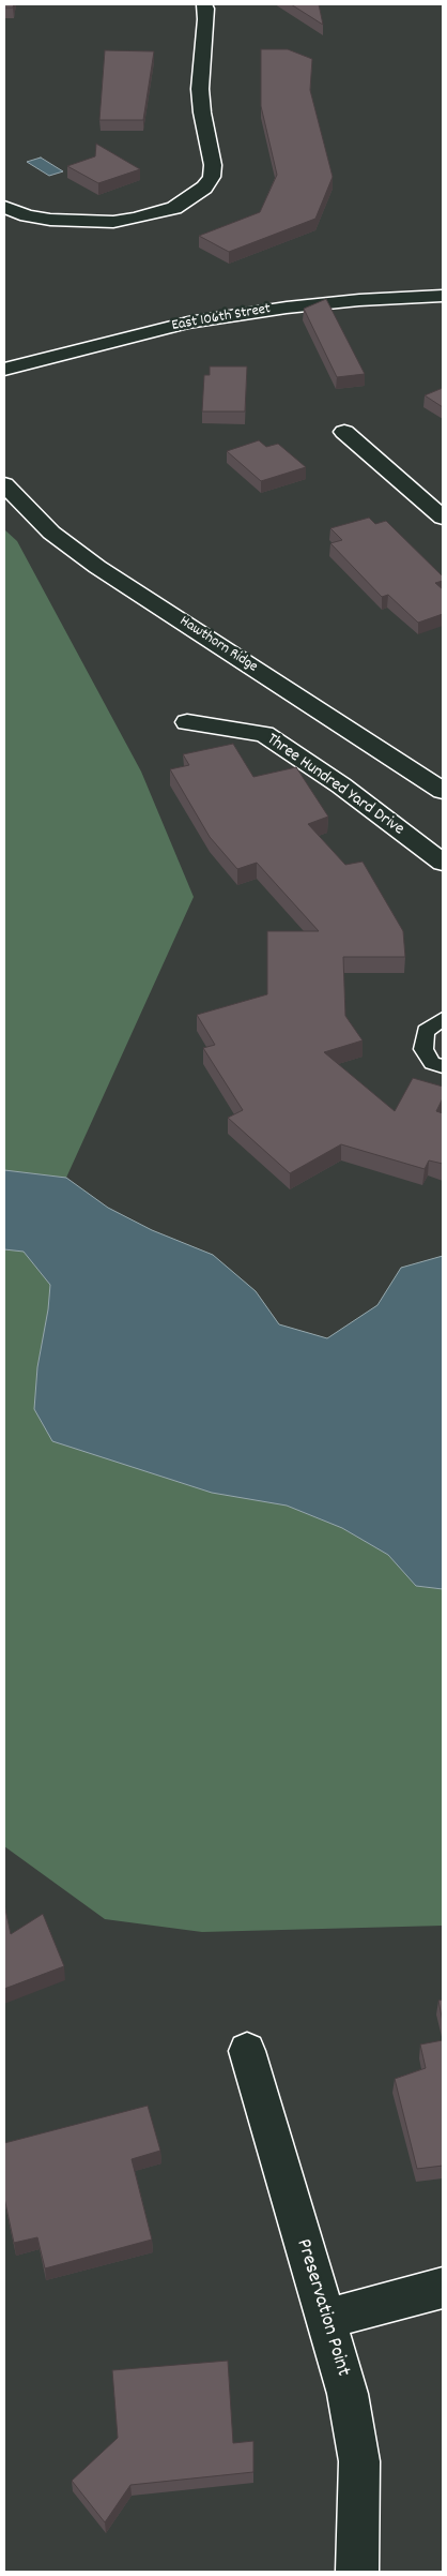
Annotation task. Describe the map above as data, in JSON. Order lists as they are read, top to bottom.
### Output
{
  "streets": {
    "street": [
      "East 106th Street",
      "Hawthorn Ridge",
      "Three Hundred Yard Drive",
      "Preservation Point"
    ]
  }
}
